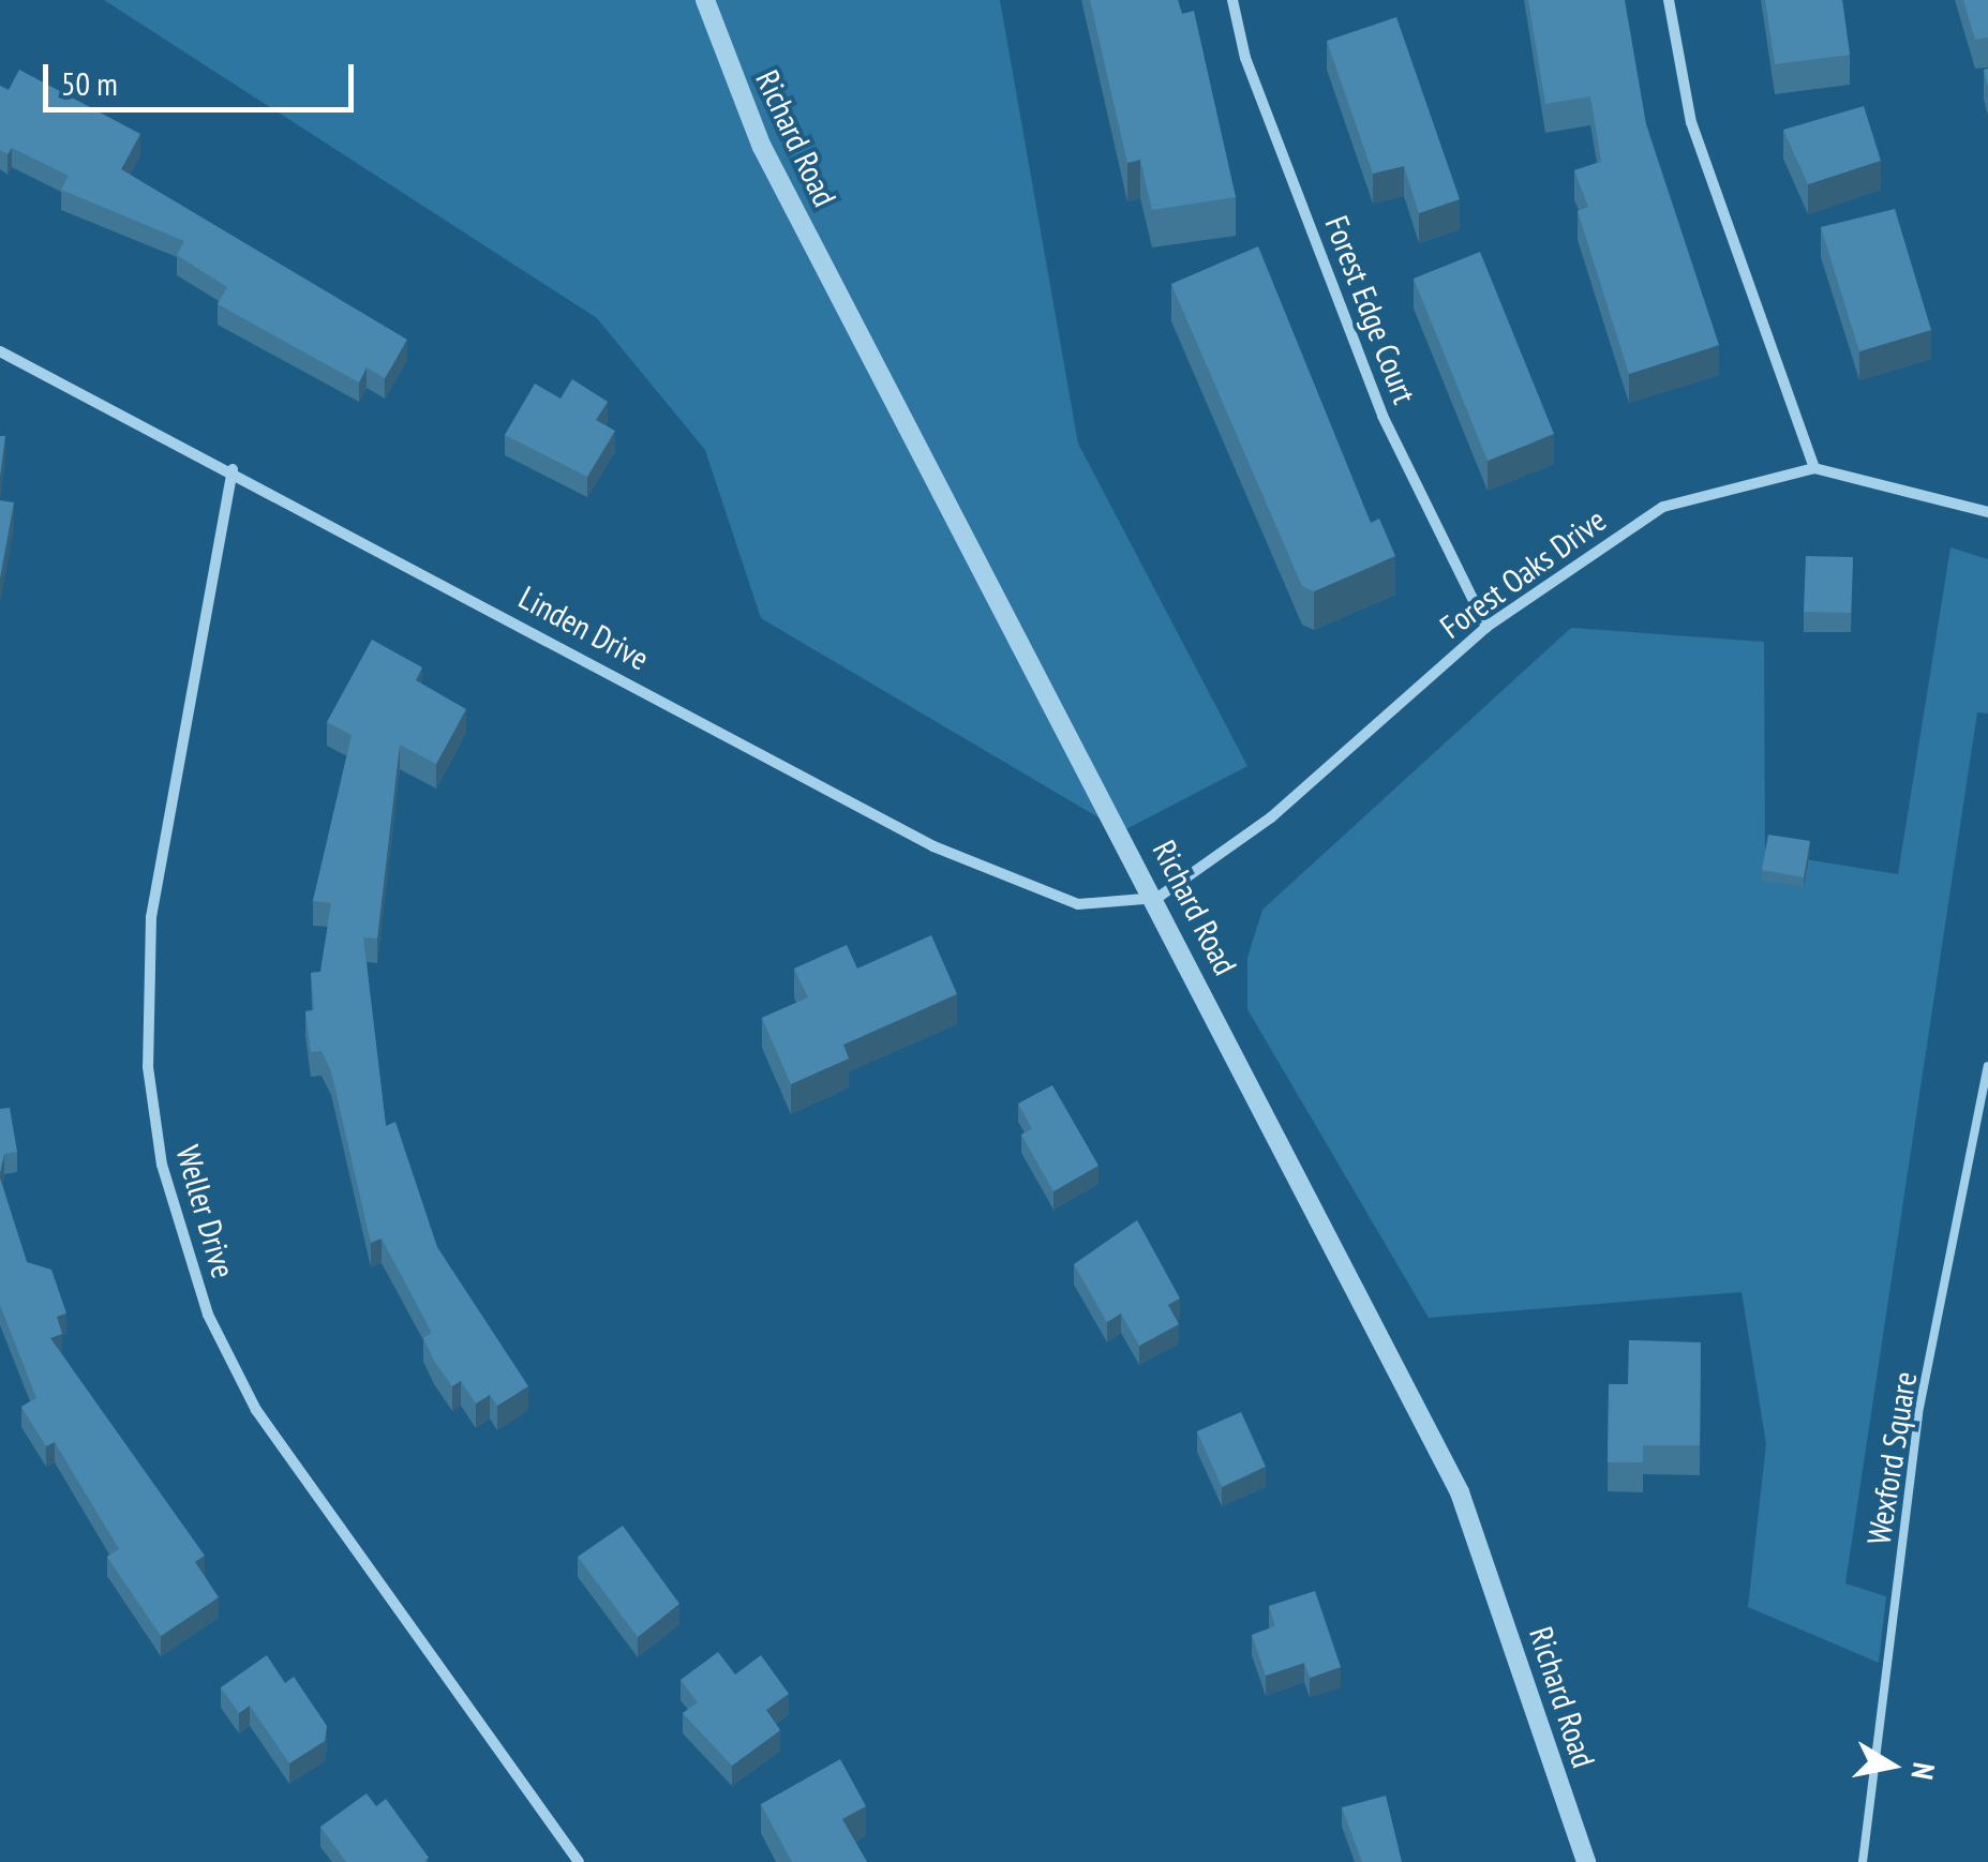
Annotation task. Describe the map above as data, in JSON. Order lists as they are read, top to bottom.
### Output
{
  "streets": {
    "street": [
      "Richard Road",
      "Forest Edge Court",
      "Forest Oaks Drive",
      "Linden Drive",
      "Weller Drive"
    ],
    "lane": ["Wexford Square"]
  },
  "crossings": [
    ["Richard Road", "Forest Oaks Drive"],
    ["Richard Road", "Linden Drive"],
    ["Forest Edge Court", "Forest Oaks Drive"],
    ["Forest Oaks Drive", "Linden Drive"],
    ["Linden Drive", "Weller Drive"]
  ],
  "scale_bar": "50 m",
  "north": "right"
}
